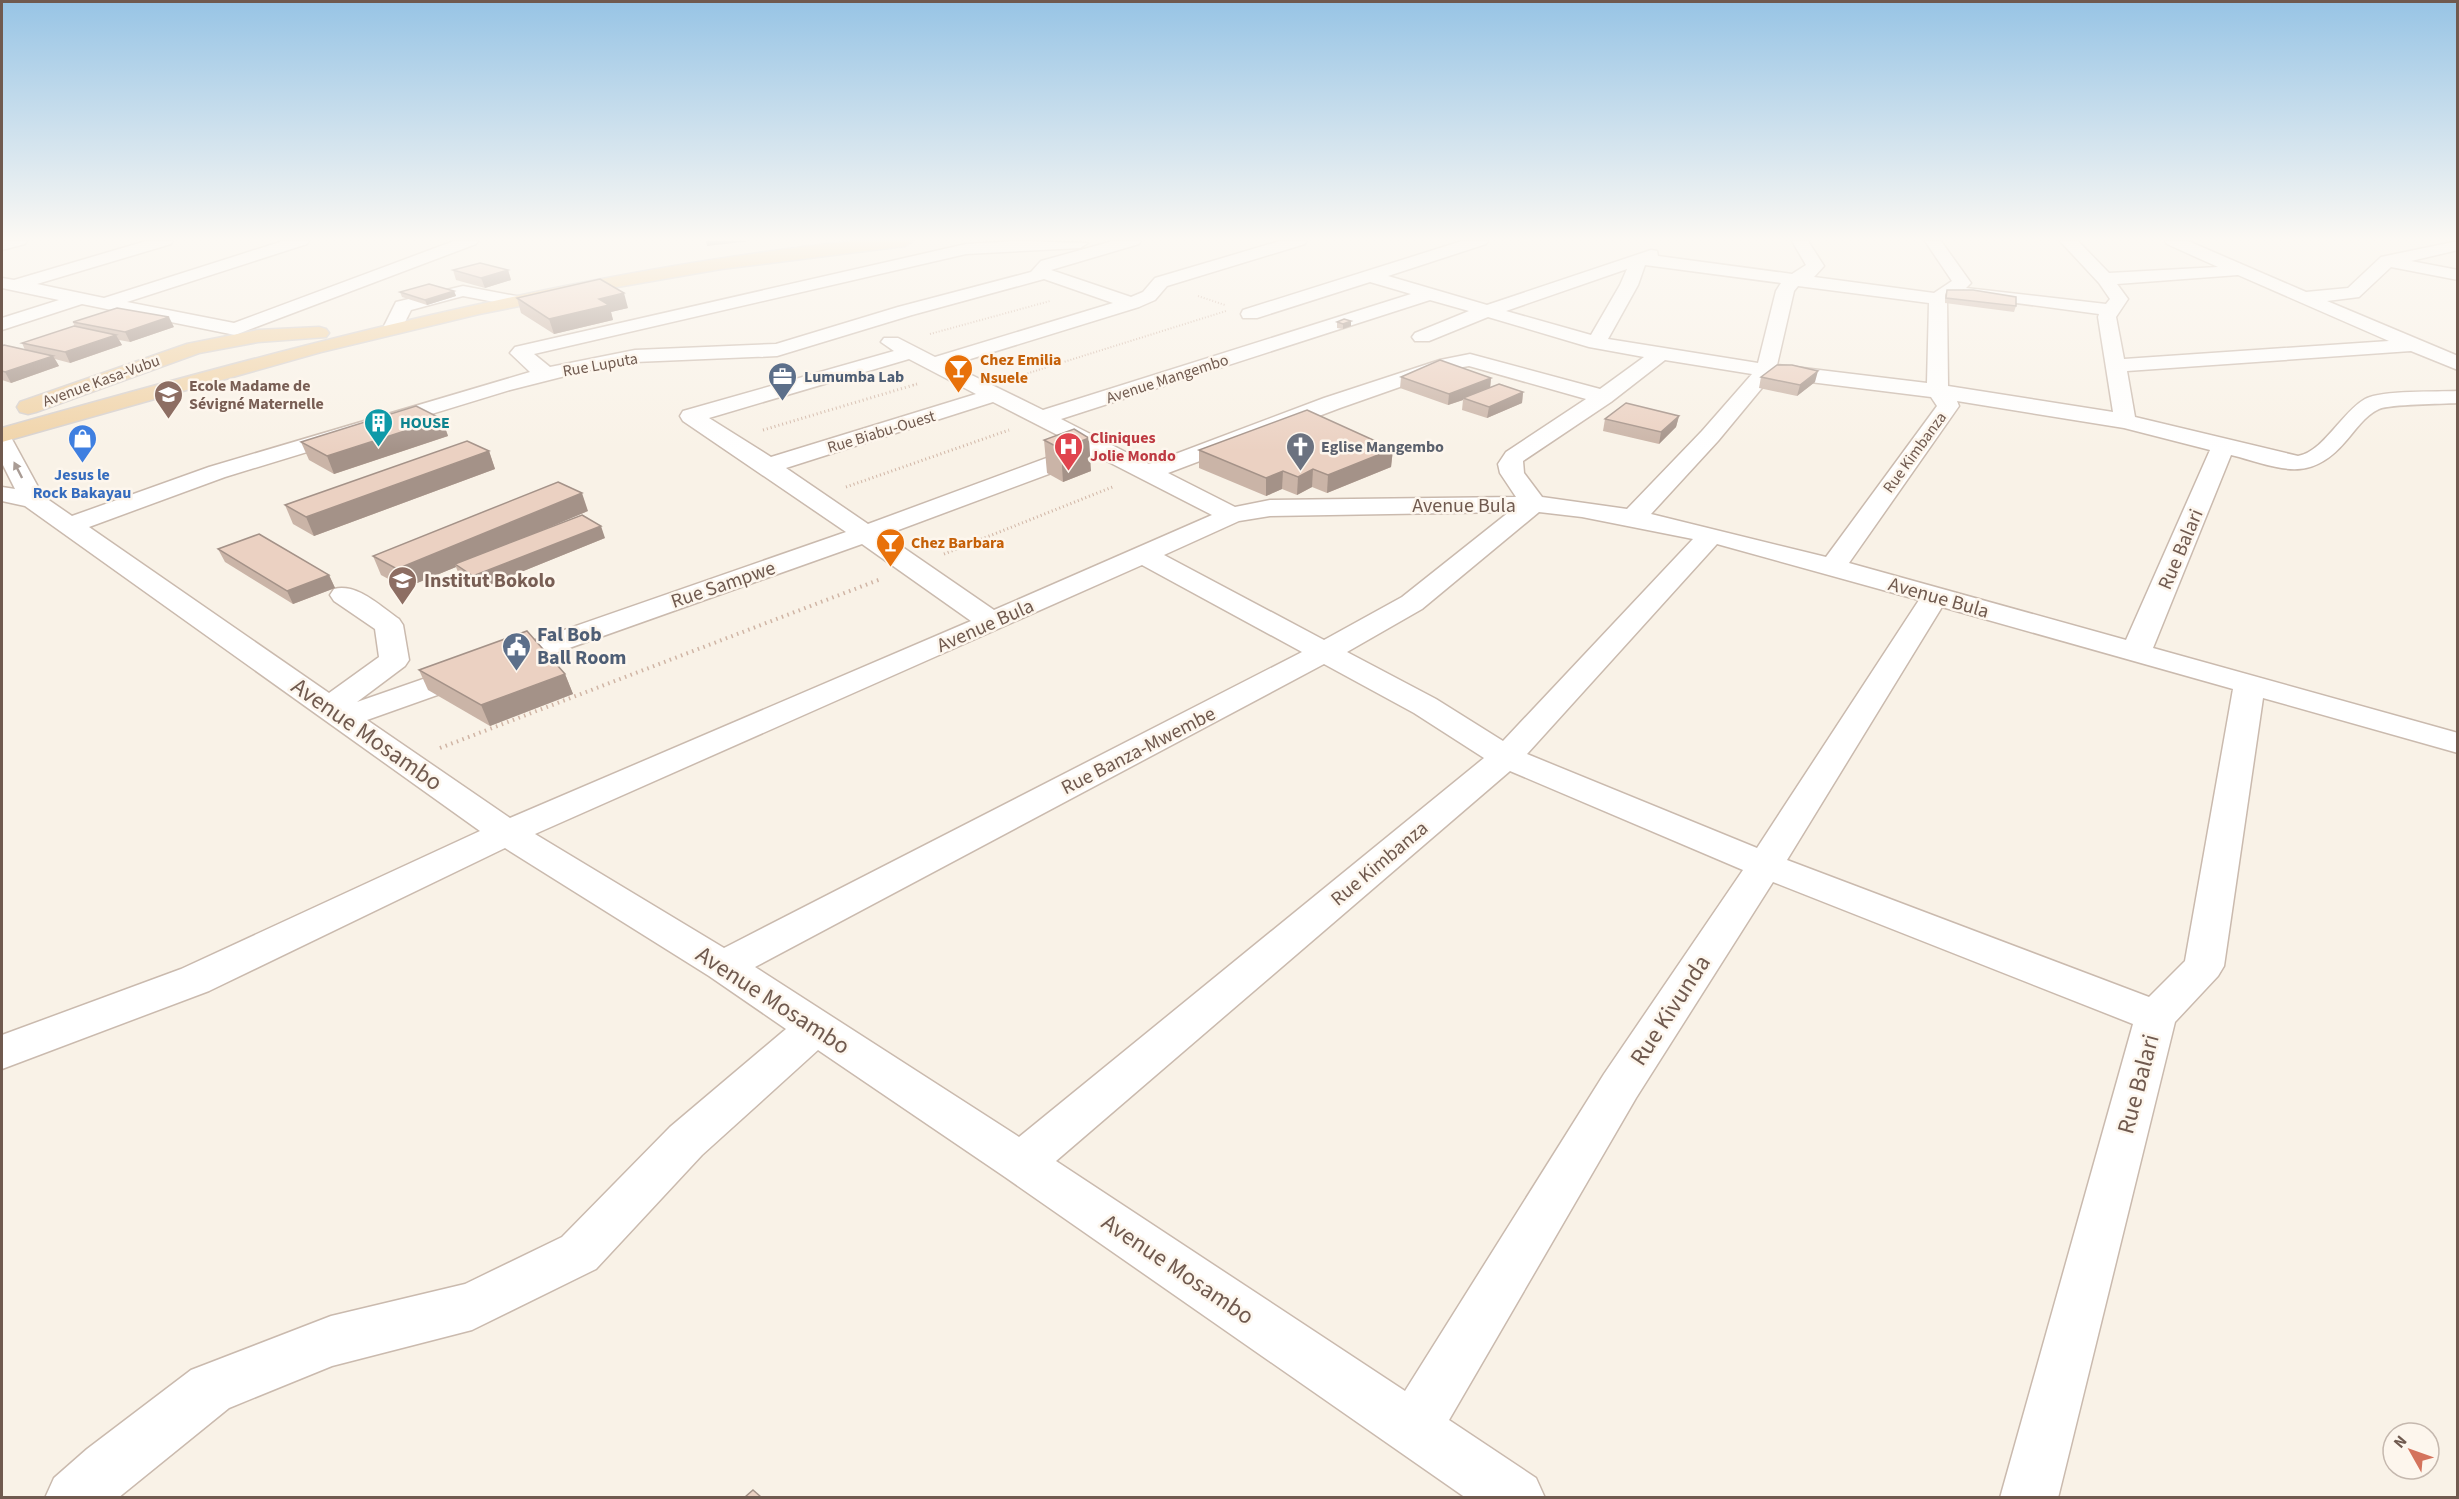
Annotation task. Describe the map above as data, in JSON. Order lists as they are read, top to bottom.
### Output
{
  "streets": {
    "main road": ["Avenue Kasa-Vubu"],
    "street": [
      "Rue Luputa",
      "Avenue Mangembo",
      "Rue Biabu-Ouest",
      "Rue Kimbanza",
      "Avenue Bula",
      "Rue Balari",
      "Rue Sampwe",
      "Avenue Mosambo",
      "Rue Banza-Mwembe",
      "Rue Kivunda"
    ]
  },
  "crossings": [
    ["Rue Luputa", "Avenue Mosambo"],
    ["Rue Kimbanza", "Avenue Bula"],
    ["Rue Kimbanza", "Avenue Mosambo"],
    ["Avenue Bula", "Rue Balari"],
    ["Avenue Bula", "Avenue Mosambo"],
    ["Avenue Bula", "Rue Banza-Mwembe"],
    ["Avenue Bula", "Rue Kivunda"],
    ["Rue Sampwe", "Avenue Mosambo"],
    ["Avenue Mosambo", "Rue Banza-Mwembe"],
    ["Avenue Mosambo", "Rue Kivunda"]
  ],
  "places": {
    "bar": ["Chez Emilia Nsuele", "Chez Barbara"],
    "office": ["Lumumba Lab"],
    "school or university": ["Ecole Madame de Sévigné Maternelle", "Institut Bokolo"],
    "building": ["HOUSE"],
    "shop": ["Jesus le Rock Bakayau"],
    "hospital": ["Cliniques Jolie Mondo"],
    "church": ["Eglise Mangembo"],
    "public building": ["Fal Bob Ball Room"]
  },
  "north": "top left"
}
